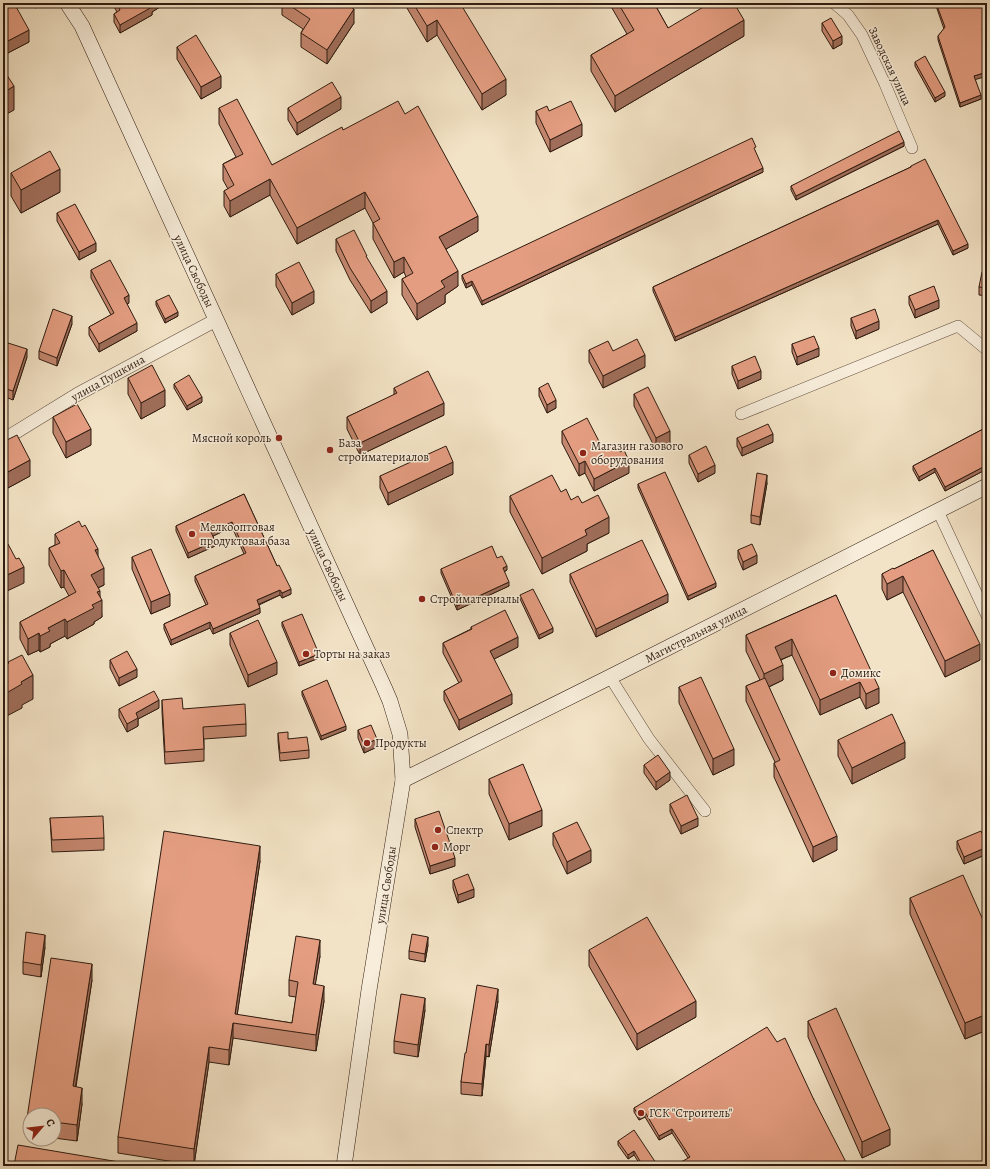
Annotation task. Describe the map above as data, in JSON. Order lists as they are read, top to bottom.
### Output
{
  "streets": {
    "main road": ["улица Свободы", "Магистральная улица"],
    "street": ["Заводская улица", "улица Пушкина"]
  },
  "crossings": [
    ["улица Свободы", "улица Пушкина"],
    ["улица Свободы", "Магистральная улица"]
  ],
  "places": [
    "Мясной король",
    "База стройматериалов",
    "Магазин газового оборудования",
    "Мелкооптовая продуктовая база",
    "Стройматериалы",
    "Торты на заказ",
    "Домикс",
    "Продукты",
    "Спектр",
    "Морг",
    "ГСК \"Строитель\""
  ],
  "north": "top right"
}
